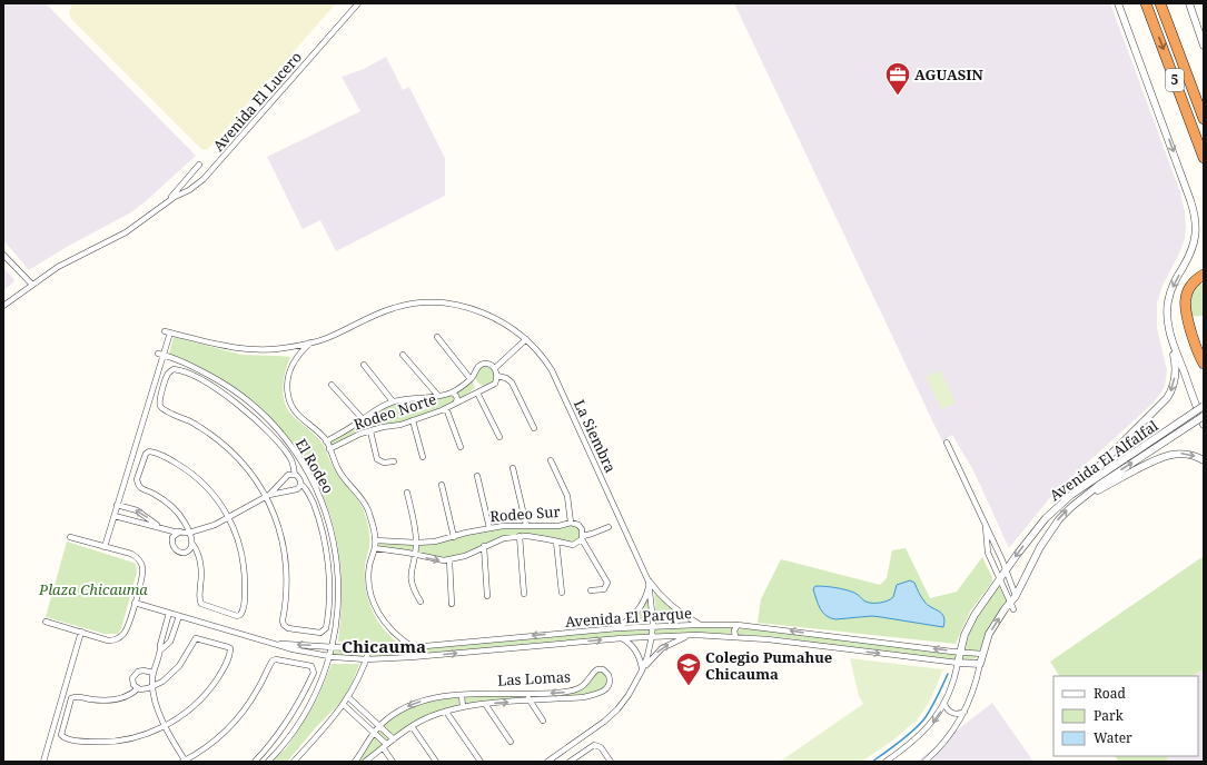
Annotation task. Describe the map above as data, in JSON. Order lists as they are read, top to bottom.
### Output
{
  "streets": {
    "highway": ["5"],
    "street": [
      "Avenida El Lucero",
      "Rodeo Norte",
      "La Siembra",
      "Avenida El Alfalfal",
      "El Rodeo",
      "Rodeo Sur",
      "Avenida El Parque",
      "Las Lomas"
    ]
  },
  "crossings": [
    ["Rodeo Norte", "El Rodeo"],
    ["La Siembra", "El Rodeo"],
    ["La Siembra", "Avenida El Parque"],
    ["Avenida El Alfalfal", "Avenida El Parque"],
    ["El Rodeo", "Rodeo Sur"],
    ["El Rodeo", "Avenida El Parque"]
  ],
  "districts": ["Chicauma"],
  "parks": ["Plaza Chicauma"],
  "places": {
    "office": ["AGUASIN"],
    "school or university": ["Colegio Pumahue Chicauma"]
  },
  "legend": ["Road", "Park", "Water"]
}
